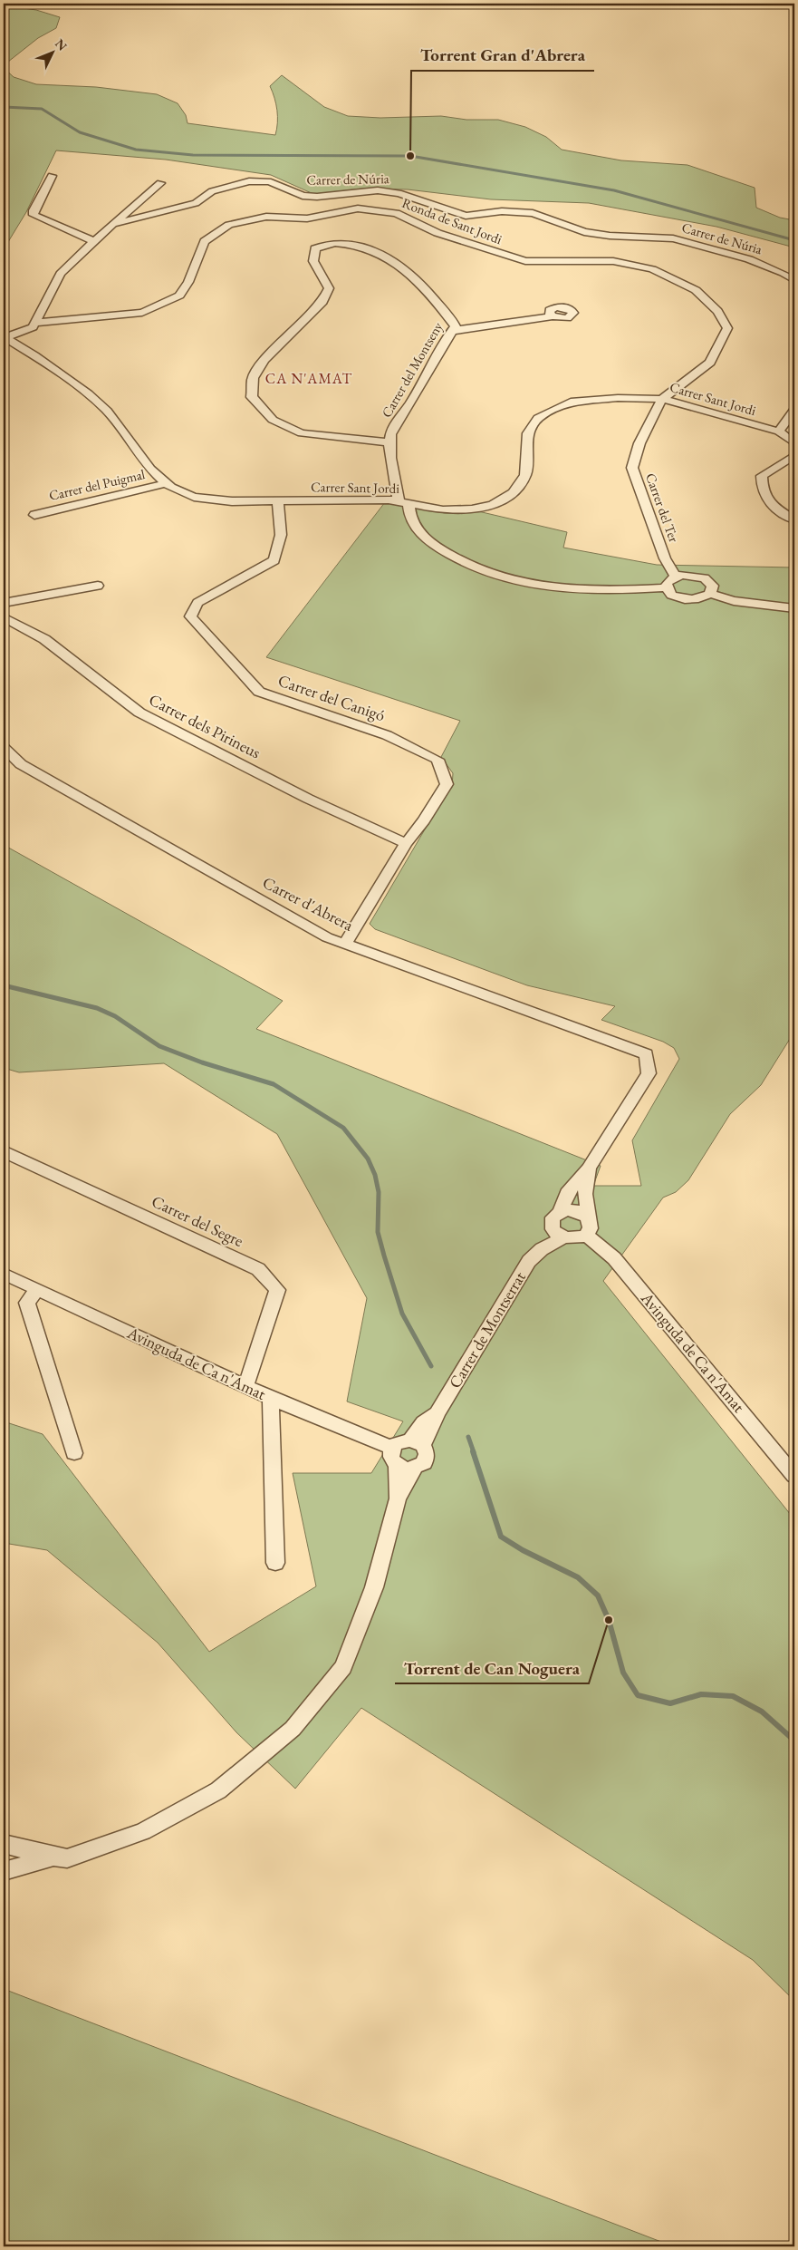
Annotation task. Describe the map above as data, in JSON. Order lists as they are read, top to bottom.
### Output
{
  "streets": {
    "street": [
      "Carrer de Núria",
      "Ronda de Sant Jordi",
      "Carrer del Montseny",
      "Carrer Sant Jordi",
      "Carrer del Puigmal",
      "Carrer del Ter",
      "Carrer del Canigó",
      "Carrer dels Pirineus",
      "Carrer d'Abrera",
      "Carrer del Segre",
      "Carrer de Montserrat",
      "Avinguda de Ca n'Amat"
    ]
  },
  "crossings": [
    ["Carrer de Núria", "Ronda de Sant Jordi"],
    ["Ronda de Sant Jordi", "Carrer Sant Jordi"],
    ["Ronda de Sant Jordi", "Carrer del Ter"],
    ["Carrer del Montseny", "Carrer Sant Jordi"],
    ["Carrer Sant Jordi", "Carrer del Puigmal"],
    ["Carrer Sant Jordi", "Carrer del Ter"],
    ["Carrer Sant Jordi", "Carrer del Canigó"],
    ["Carrer del Canigó", "Carrer dels Pirineus"],
    ["Carrer del Canigó", "Carrer d'Abrera"],
    ["Carrer del Segre", "Avinguda de Ca n'Amat"],
    ["Carrer de Montserrat", "Avinguda de Ca n'Amat"]
  ],
  "districts": ["CA N'AMAT"],
  "places": ["Torrent Gran d'Abrera", "Torrent de Can Noguera"],
  "north": "top right"
}
